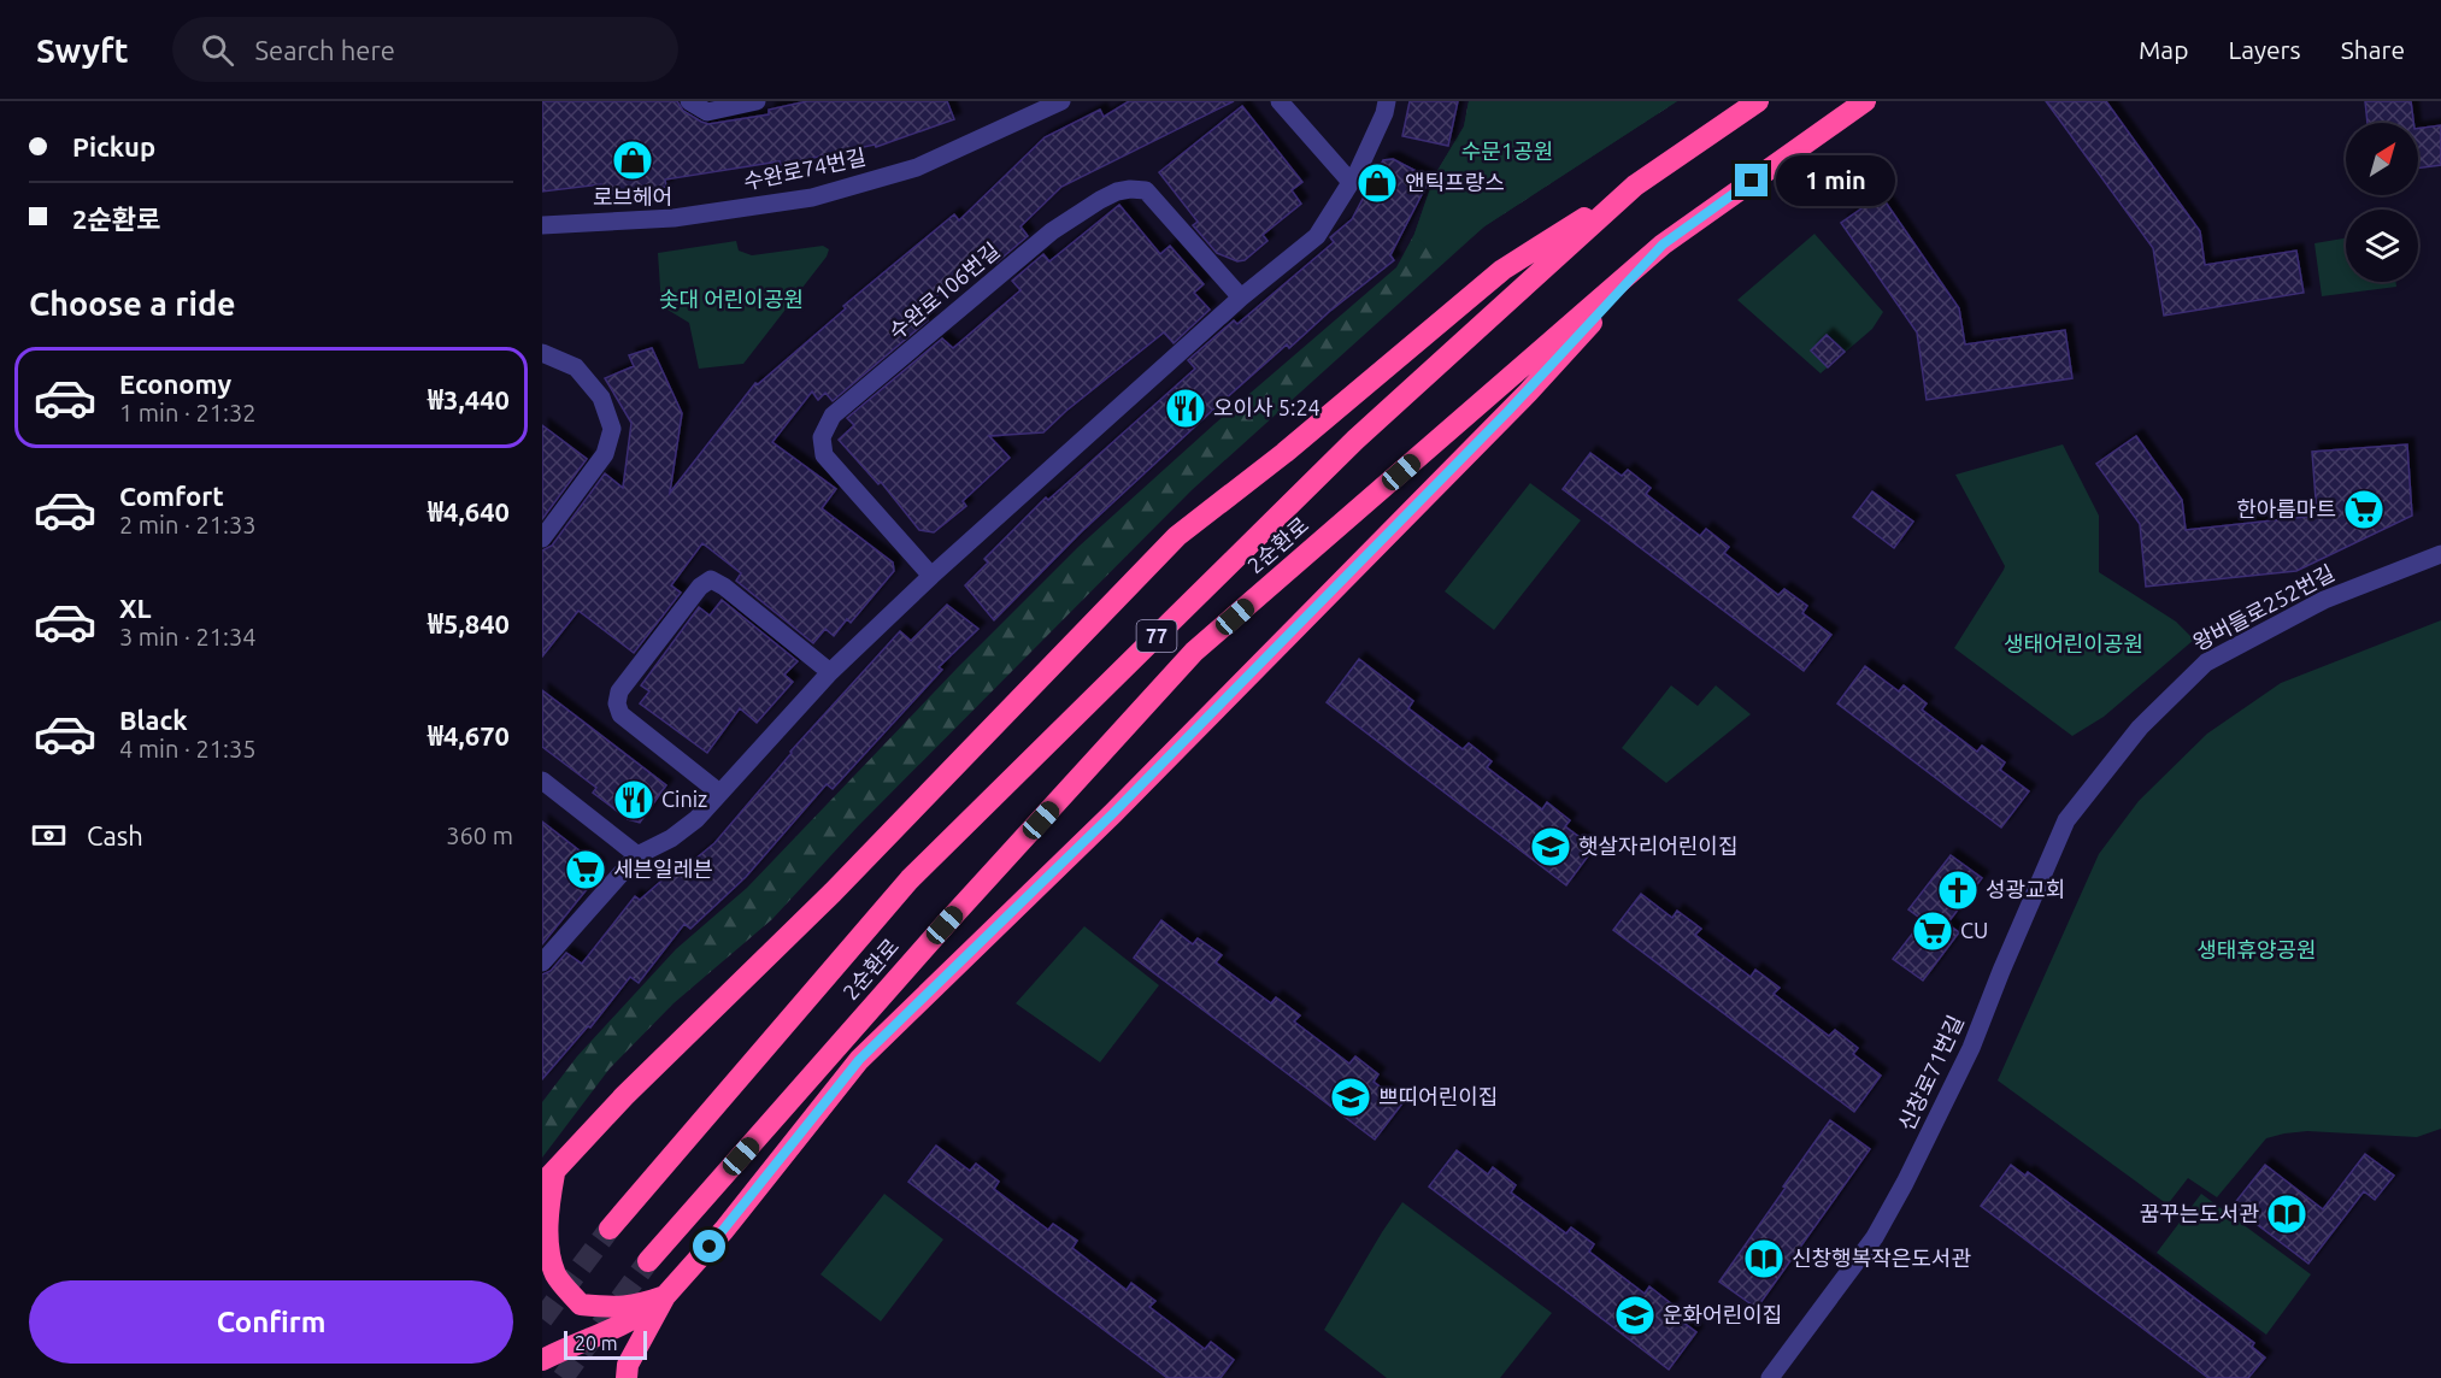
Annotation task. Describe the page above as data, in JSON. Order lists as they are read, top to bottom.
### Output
{
  "streets": {
    "highway": ["2순환로", "77"],
    "street": [
      "수완로74번길",
      "수완로106번길",
      "왕버들로252번길",
      "신창로71번길"
    ]
  },
  "crossings": [
    ["왕버들로252번길", "신창로71번길"]
  ],
  "parks": [
    "수문1공원",
    "솟대 어린이공원",
    "생태어린이공원",
    "생태휴양공원"
  ],
  "places": {
    "shop": ["로브헤어", "앤틱프랑스"],
    "restaurant": ["오이사 5:24", "Ciniz"],
    "supermarket": ["한아름마트", "세븐일레븐", "CU"],
    "school or university": ["햇살자리어린이집", "쁘띠어린이집", "운화어린이집"],
    "church": ["성광교회"],
    "library": ["꿈꾸는도서관", "신창행복작은도서관"]
  },
  "scale_bar": "20 m",
  "north": "top right",
  "page": {
    "header": "Swyft",
    "search": "Search here",
    "nav": ["Map", "Layers", "Share"],
    "banner": ["Pickup", "2순환로"],
    "bubble": "1 min",
    "heading": "Choose a ride",
    "list": [
      {
        "name": "Economy",
        "note": "1 min · 21:32",
        "value": "₩3,440"
      },
      {
        "name": "Comfort",
        "note": "2 min · 21:33",
        "value": "₩4,640"
      },
      {
        "name": "XL",
        "note": "3 min · 21:34",
        "value": "₩5,840"
      },
      {
        "name": "Black",
        "note": "4 min · 21:35",
        "value": "₩4,670"
      }
    ],
    "pay": ["Cash", "360 m"],
    "buttons": "Confirm",
    "scale": "20 m"
  }
}
